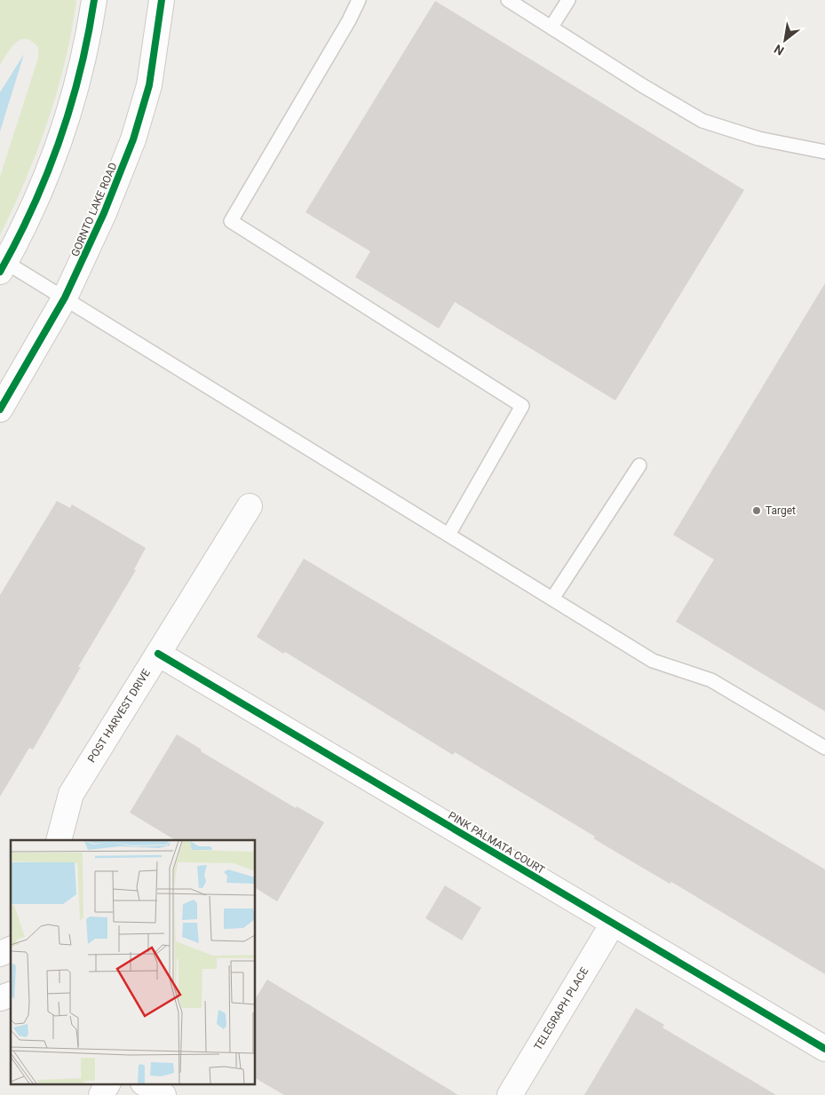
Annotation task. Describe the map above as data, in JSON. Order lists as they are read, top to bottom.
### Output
{
  "streets": {
    "street": [
      "GORNTO LAKE ROAD",
      "POST HARVEST DRIVE",
      "PINK PALMATA COURT",
      "TELEGRAPH PLACE"
    ]
  },
  "crossings": [
    ["POST HARVEST DRIVE", "PINK PALMATA COURT"],
    ["PINK PALMATA COURT", "TELEGRAPH PLACE"]
  ],
  "places": ["Target"],
  "north": "bottom left"
}
